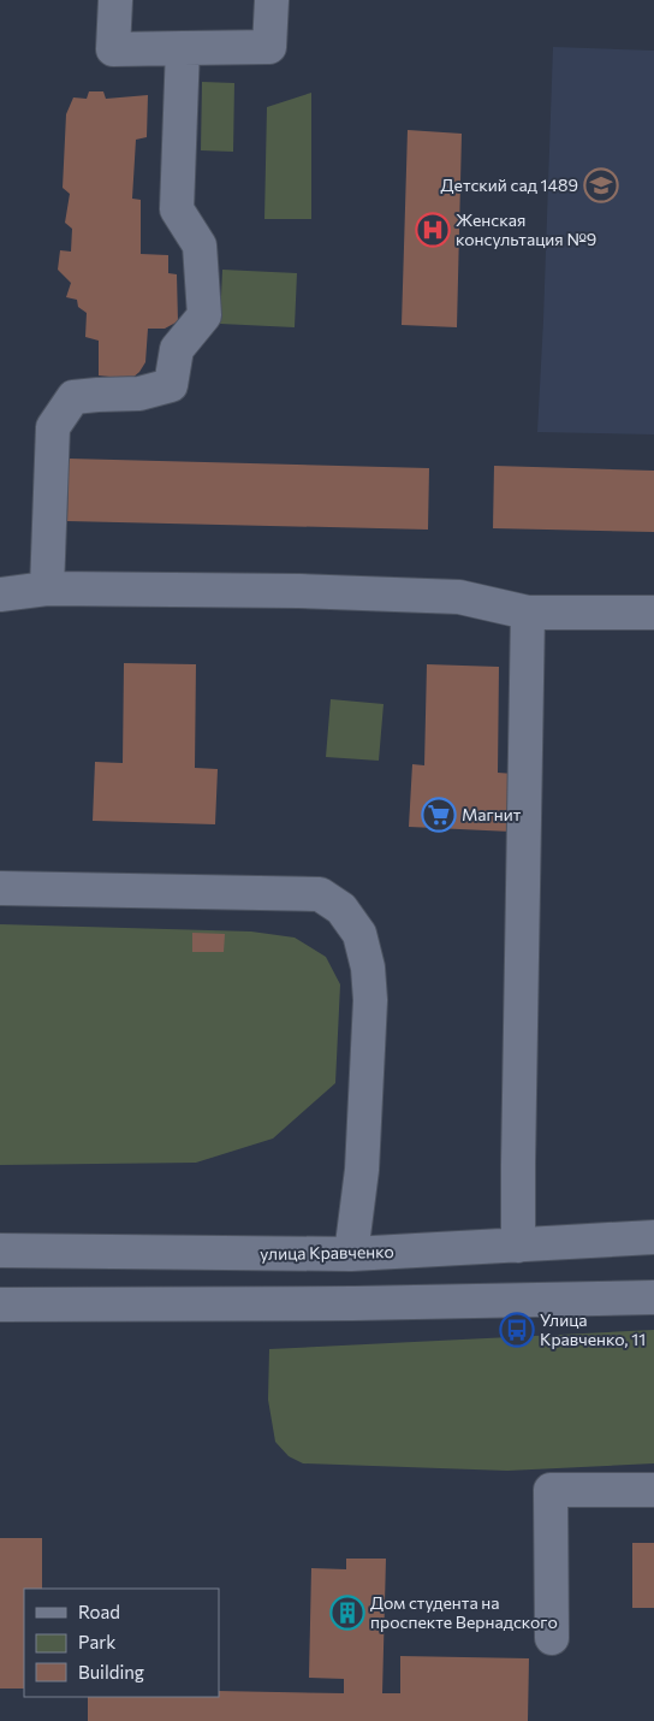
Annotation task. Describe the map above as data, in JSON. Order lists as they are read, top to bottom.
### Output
{
  "streets": {
    "street": ["улица Кравченко"]
  },
  "places": {
    "school or university": ["Детский сад 1489"],
    "hospital": ["Женская консультация №9"],
    "supermarket": ["Магнит"],
    "bus stop": ["Улица Кравченко, 11"],
    "building": ["Дом студента на проспекте Вернадского"]
  },
  "legend": ["Road", "Park", "Building"]
}
